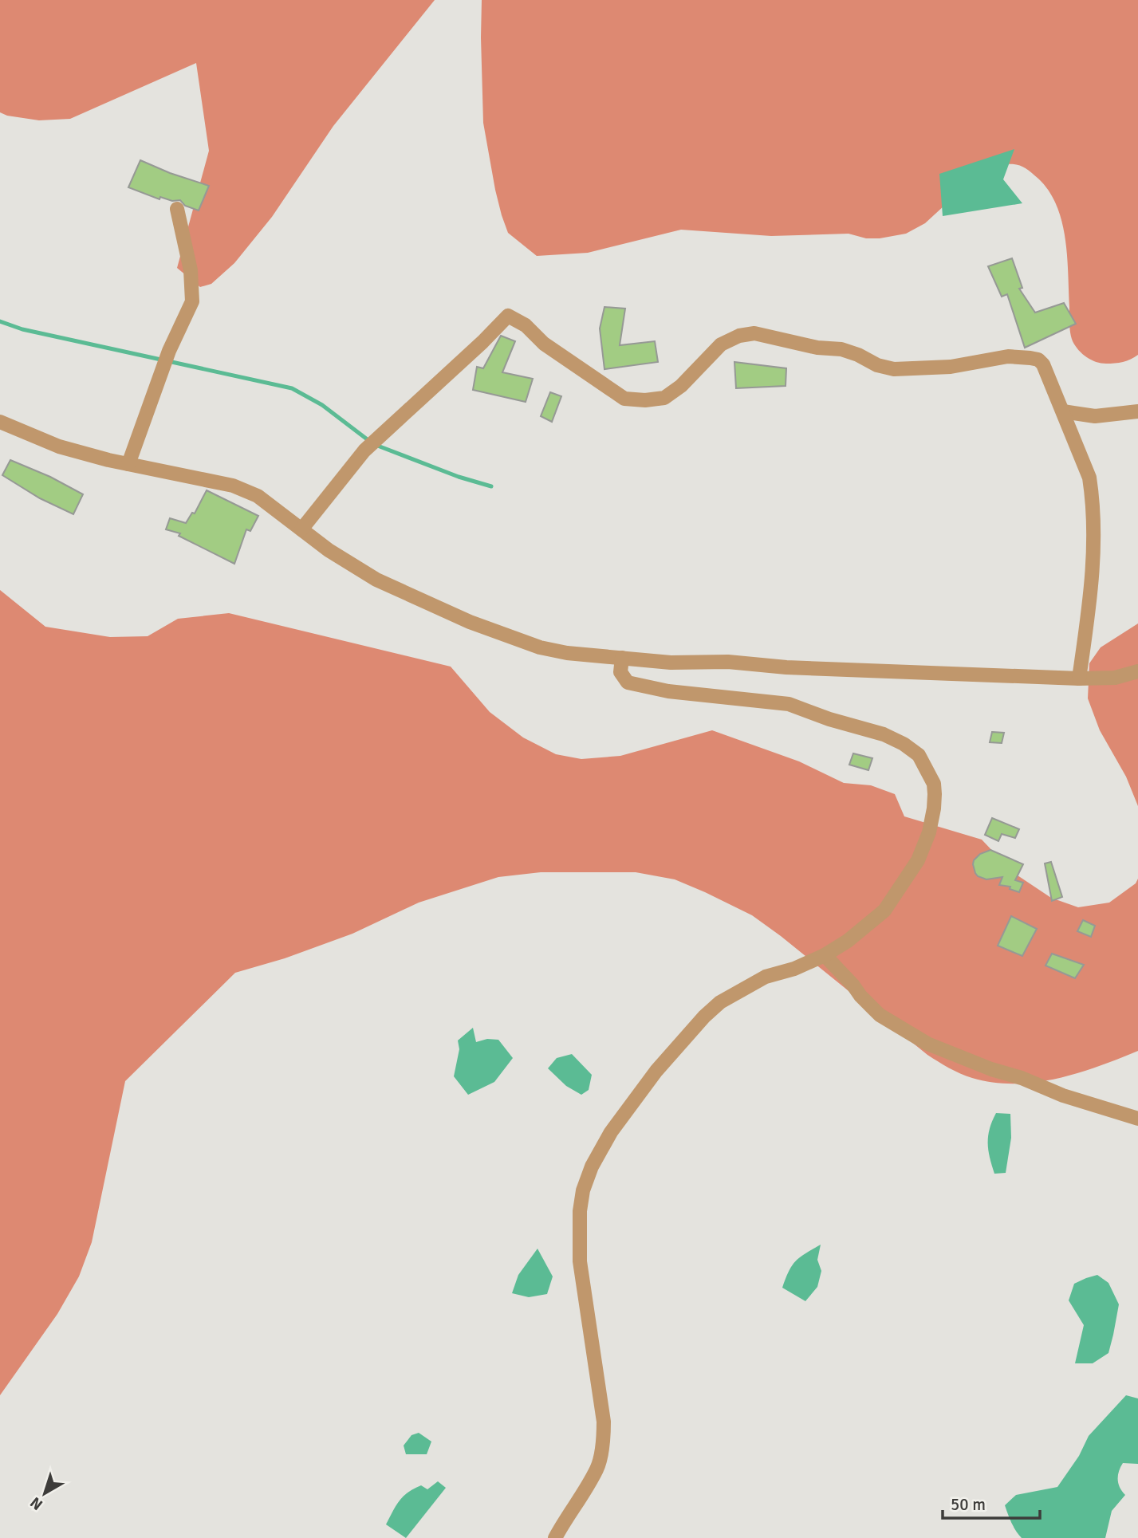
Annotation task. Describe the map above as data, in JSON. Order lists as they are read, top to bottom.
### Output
{
  "scale_bar": "50 m",
  "north": "bottom left"
}
